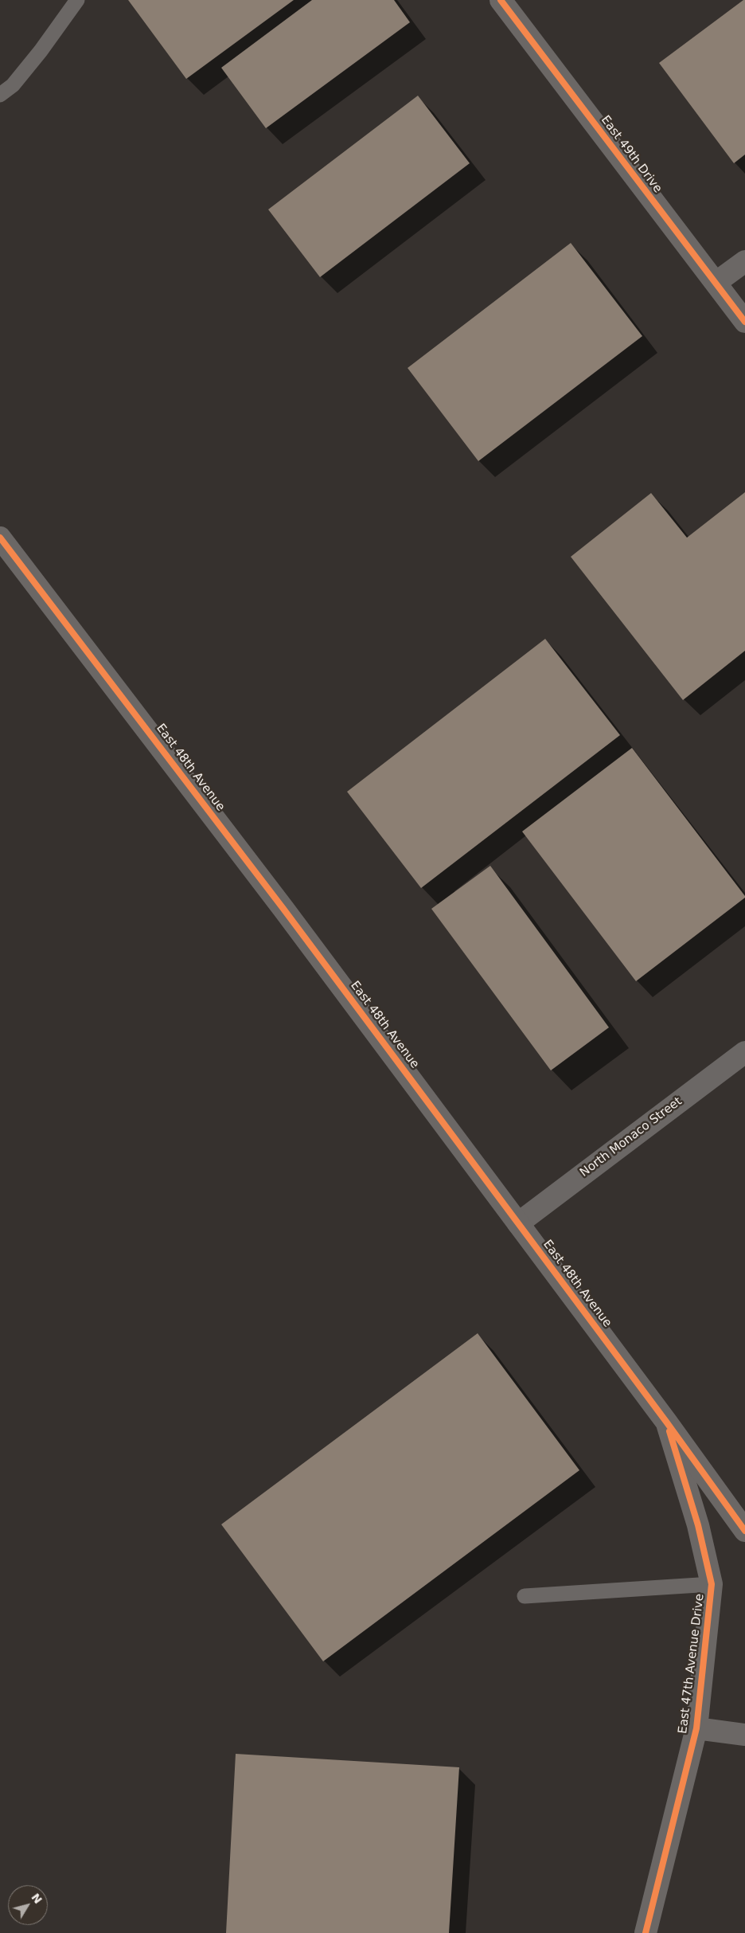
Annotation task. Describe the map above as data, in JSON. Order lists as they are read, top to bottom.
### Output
{
  "streets": {
    "street": [
      "East 49th Drive",
      "East 48th Avenue",
      "North Monaco Street",
      "East 47th Avenue Drive"
    ]
  },
  "crossings": [
    ["East 48th Avenue", "North Monaco Street"],
    ["East 48th Avenue", "East 47th Avenue Drive"]
  ],
  "north": "top right"
}
